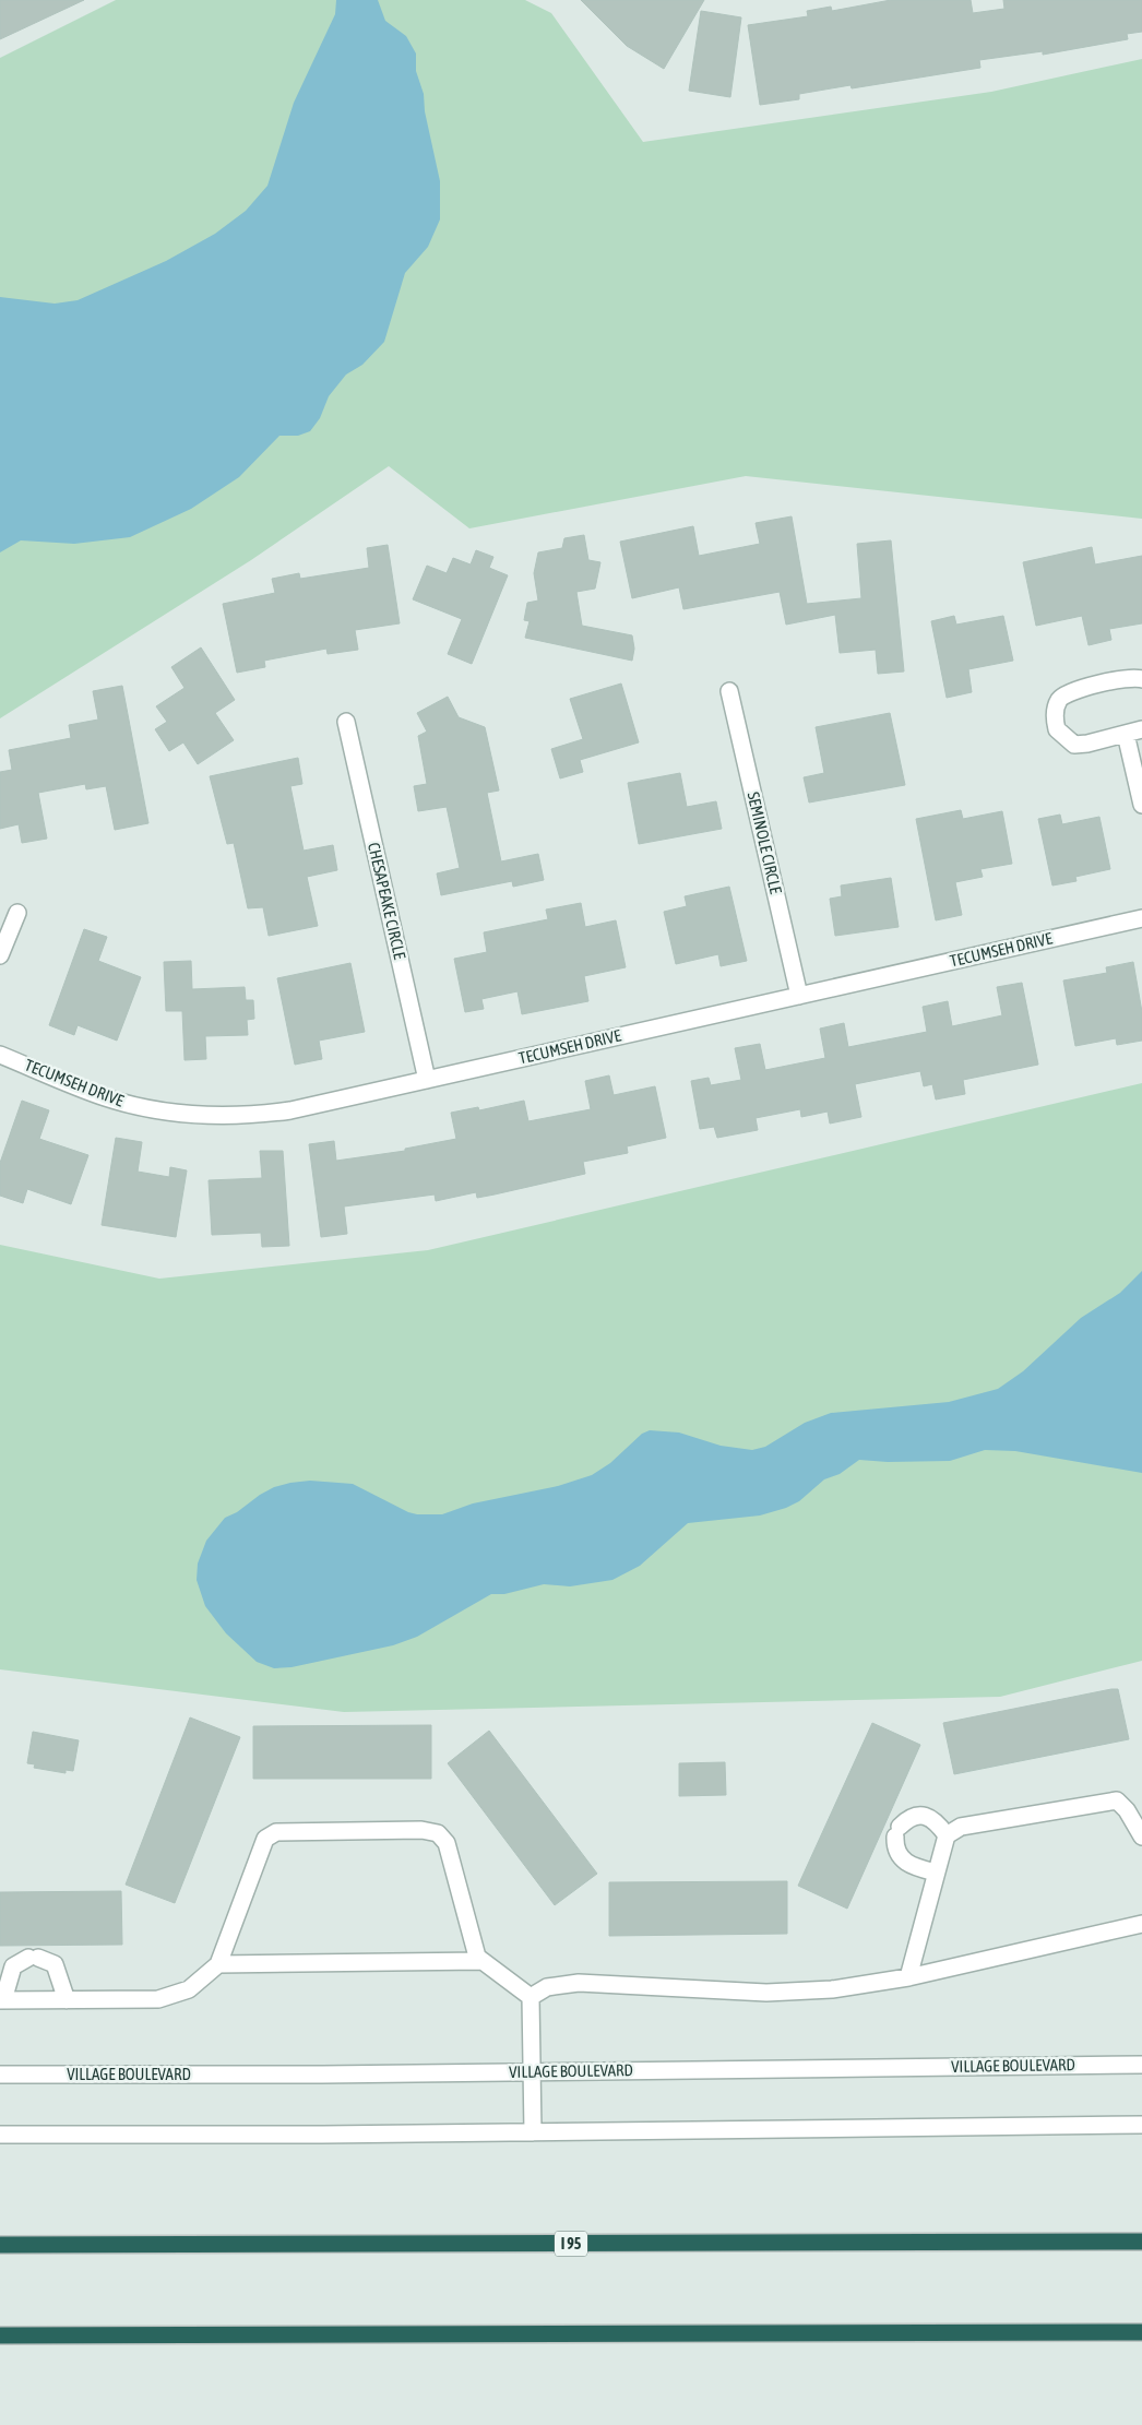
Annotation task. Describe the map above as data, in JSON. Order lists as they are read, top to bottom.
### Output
{
  "streets": {
    "highway": ["I 95"],
    "street": [
      "SEMINOLE CIRCLE",
      "CHESAPEAKE CIRCLE",
      "TECUMSEH DRIVE",
      "VILLAGE BOULEVARD"
    ]
  },
  "crossings": [
    ["SEMINOLE CIRCLE", "TECUMSEH DRIVE"],
    ["CHESAPEAKE CIRCLE", "TECUMSEH DRIVE"]
  ]
}
